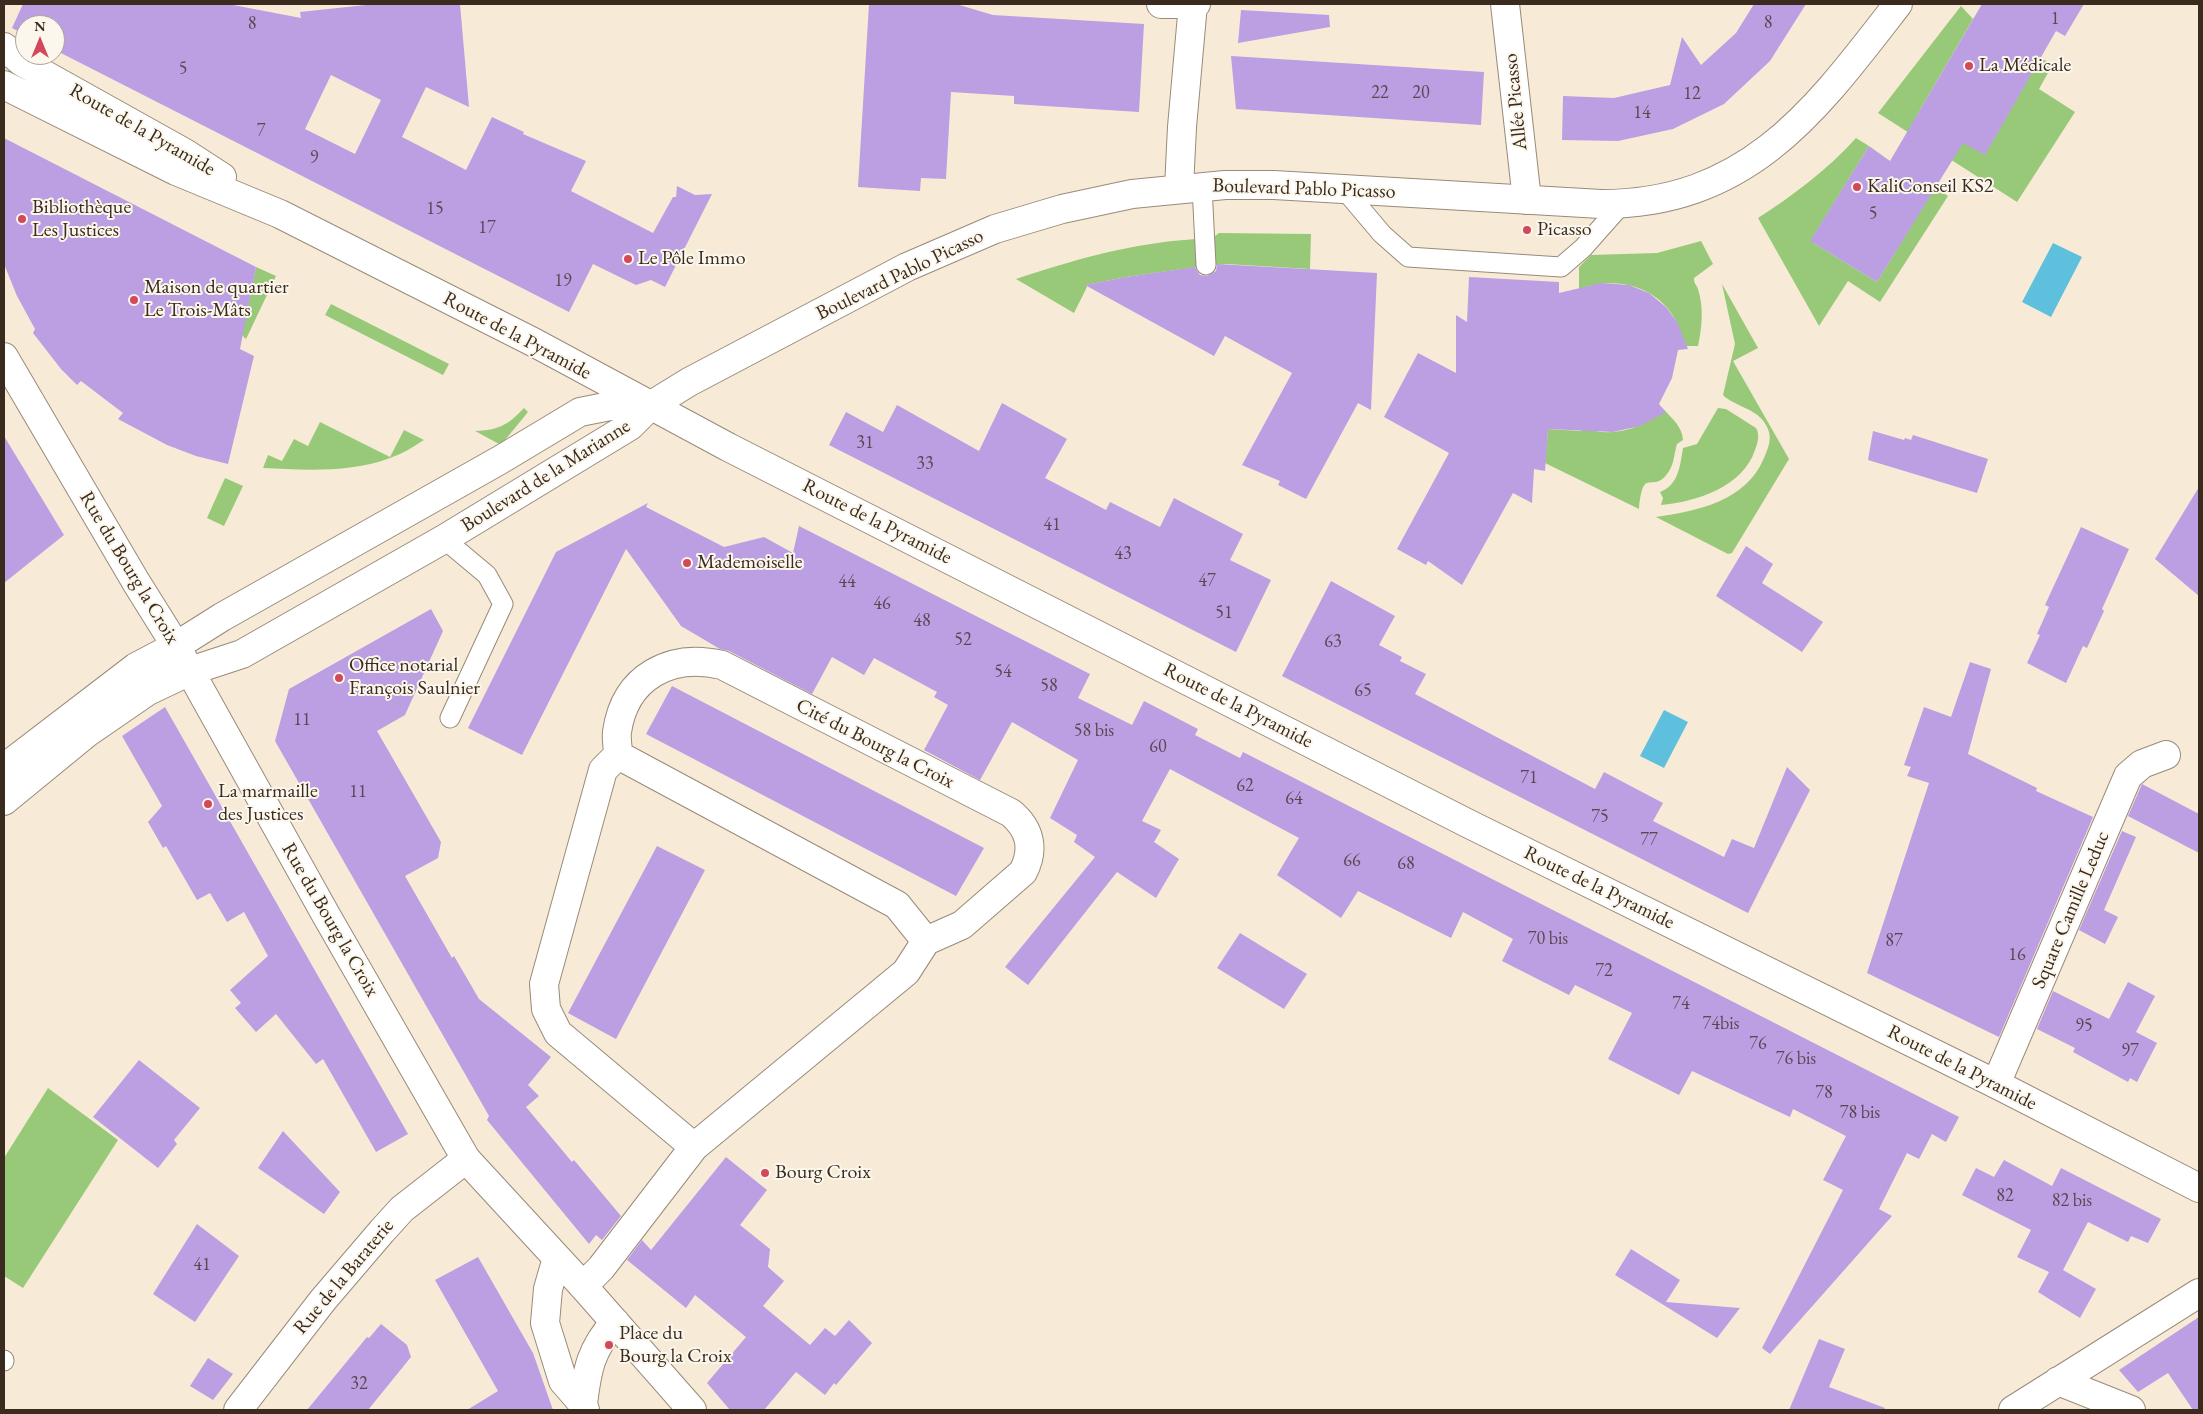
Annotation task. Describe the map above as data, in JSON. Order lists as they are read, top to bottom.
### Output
{
  "streets": {
    "street": [
      "Allée Picasso",
      "Route de la Pyramide",
      "Boulevard Pablo Picasso",
      "Boulevard de la Marianne",
      "Rue du Bourg la Croix",
      "Cité du Bourg la Croix",
      "Square Camille Leduc",
      "Rue de la Baraterie"
    ]
  },
  "crossings": [
    ["Allée Picasso", "Boulevard Pablo Picasso"],
    ["Route de la Pyramide", "Boulevard Pablo Picasso"],
    ["Route de la Pyramide", "Boulevard de la Marianne"],
    ["Route de la Pyramide", "Square Camille Leduc"],
    ["Boulevard Pablo Picasso", "Boulevard de la Marianne"],
    ["Boulevard de la Marianne", "Rue du Bourg la Croix"],
    ["Rue du Bourg la Croix", "Rue de la Baraterie"]
  ],
  "places": [
    "La Médicale",
    "KaliConseil KS2",
    "Bibliothèque Les Justices",
    "Picasso",
    "Le Pôle Immo",
    "Maison de quartier Le Trois-Mâts",
    "Mademoiselle",
    "Office notarial François Saulnier",
    "La marmaille des Justices",
    "Bourg Croix",
    "Place du Bourg la Croix"
  ],
  "house_numbers": [
    "1",
    "8",
    "8",
    "5",
    "22",
    "20",
    "12",
    "14",
    "7",
    "9",
    "15",
    "5",
    "17",
    "19",
    "31",
    "33",
    "41",
    "43",
    "47",
    "44",
    "46",
    "51",
    "48",
    "52",
    "63",
    "54",
    "58",
    "65",
    "11",
    "58 bis",
    "60",
    "71",
    "62",
    "11",
    "64",
    "75",
    "77",
    "66",
    "68",
    "70 bis",
    "87",
    "16",
    "72",
    "74",
    "74bis",
    "95",
    "76",
    "97",
    "76 bis",
    "78",
    "78 bis",
    "82",
    "82 bis",
    "41",
    "32"
  ],
  "north": "top"
}
